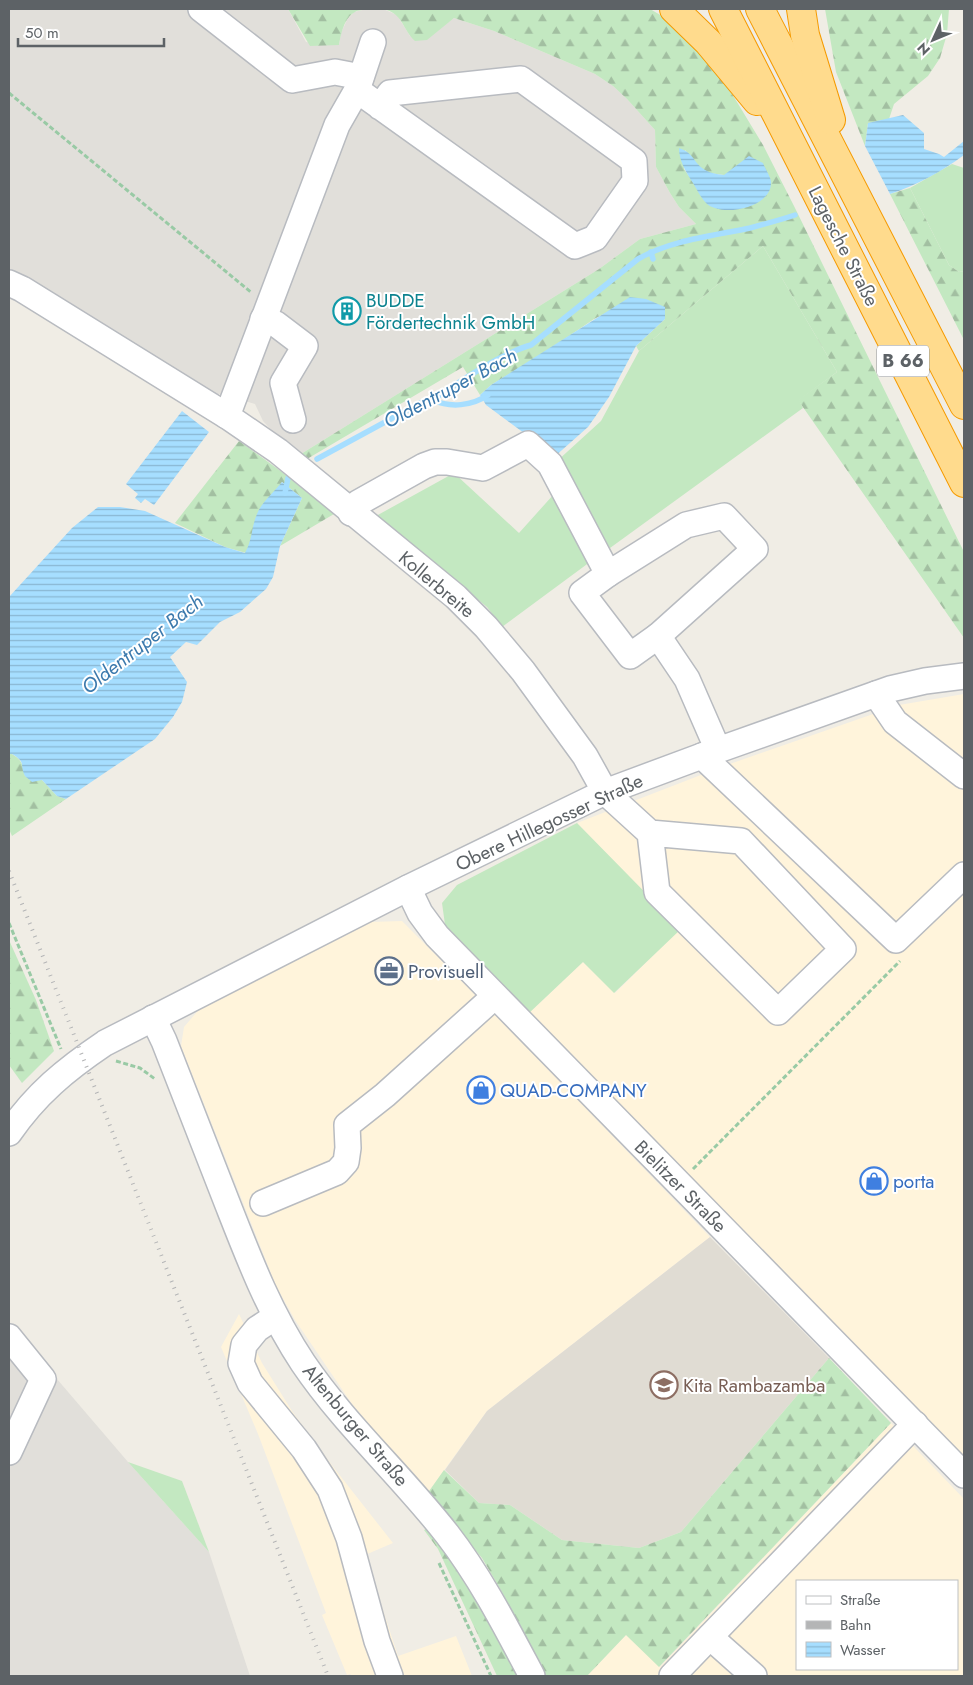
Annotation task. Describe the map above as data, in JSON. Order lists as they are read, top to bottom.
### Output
{
  "streets": {
    "highway": ["Lagesche Straße", "B 66"],
    "street": [
      "Kollerbreite",
      "Obere Hillegosser Straße",
      "Bielitzer Straße",
      "Altenburger Straße"
    ]
  },
  "crossings": [
    ["Kollerbreite", "Obere Hillegosser Straße"],
    ["Obere Hillegosser Straße", "Bielitzer Straße"],
    ["Obere Hillegosser Straße", "Altenburger Straße"]
  ],
  "water": ["Oldentruper Bach"],
  "places": {
    "building": ["BUDDE Fördertechnik GmbH"],
    "office": ["Provisuell"],
    "shop": ["QUAD-COMPANY", "porta"],
    "school or university": ["Kita Rambazamba"]
  },
  "legend": ["Straße", "Bahn", "Wasser"],
  "scale_bar": "50 m",
  "north": "bottom left"
}
